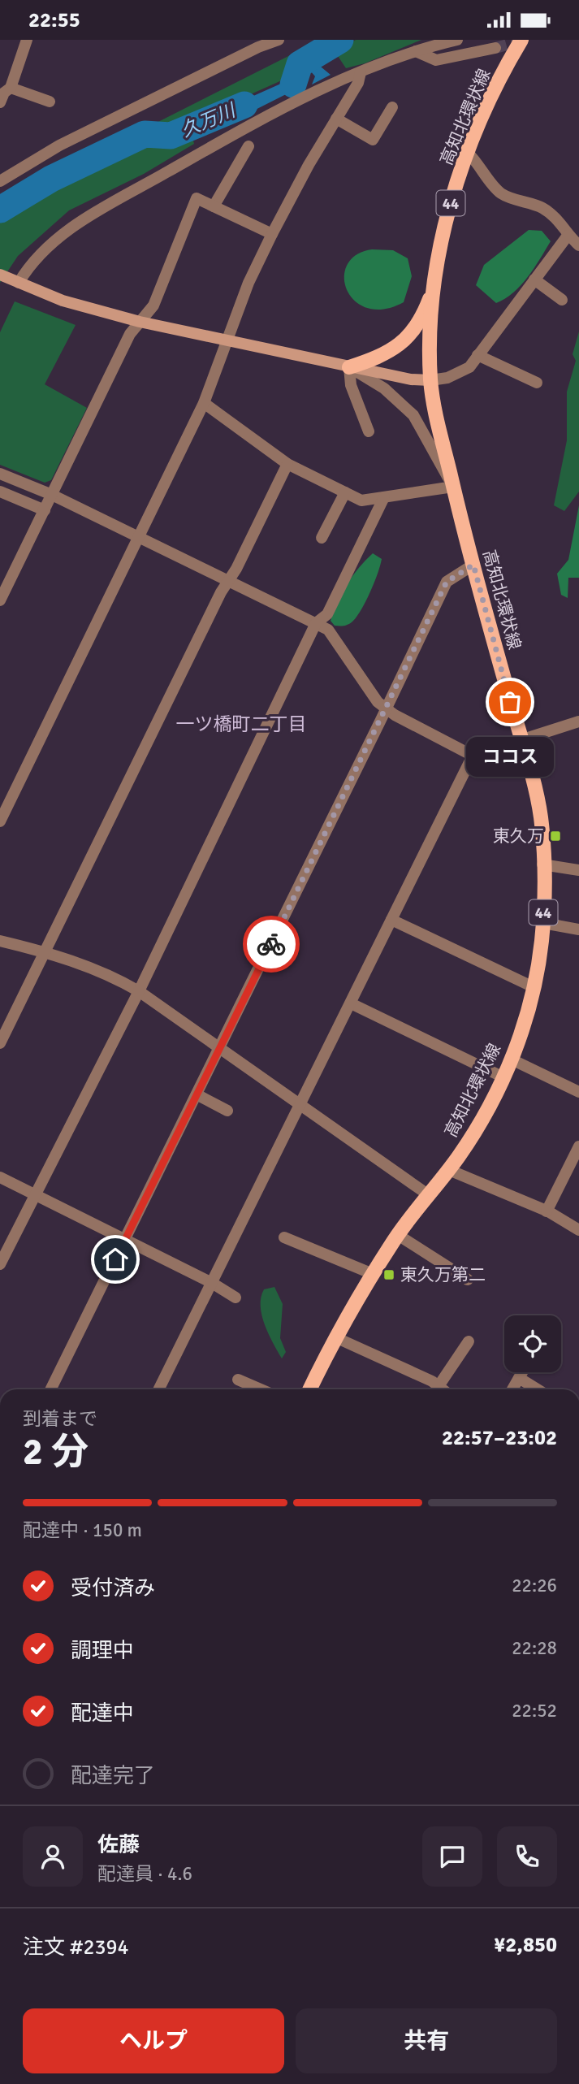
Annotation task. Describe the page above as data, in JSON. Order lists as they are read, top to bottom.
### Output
{
  "streets": {
    "main road": ["高知北環状線", "44"]
  },
  "districts": ["一ツ橋町二丁目"],
  "water": ["久万川"],
  "places": {
    "other": ["ココス"],
    "transit": ["東久万", "東久万第二"]
  },
  "page": {
    "status": "22:55",
    "bubble": "ココス",
    "heading": ["2 分", "到着まで", "22:57–23:02"],
    "panel": [
      "佐藤",
      "配達員 · 4.6",
      "注文 #2394",
      "¥2,850"
    ],
    "bar": "配達中 · 150 m",
    "list": [
      ["受付済み", "22:26"],
      ["調理中", "22:28"],
      ["配達中", "22:52"],
      "配達完了"
    ],
    "buttons": ["ヘルプ", "共有"]
  }
}
